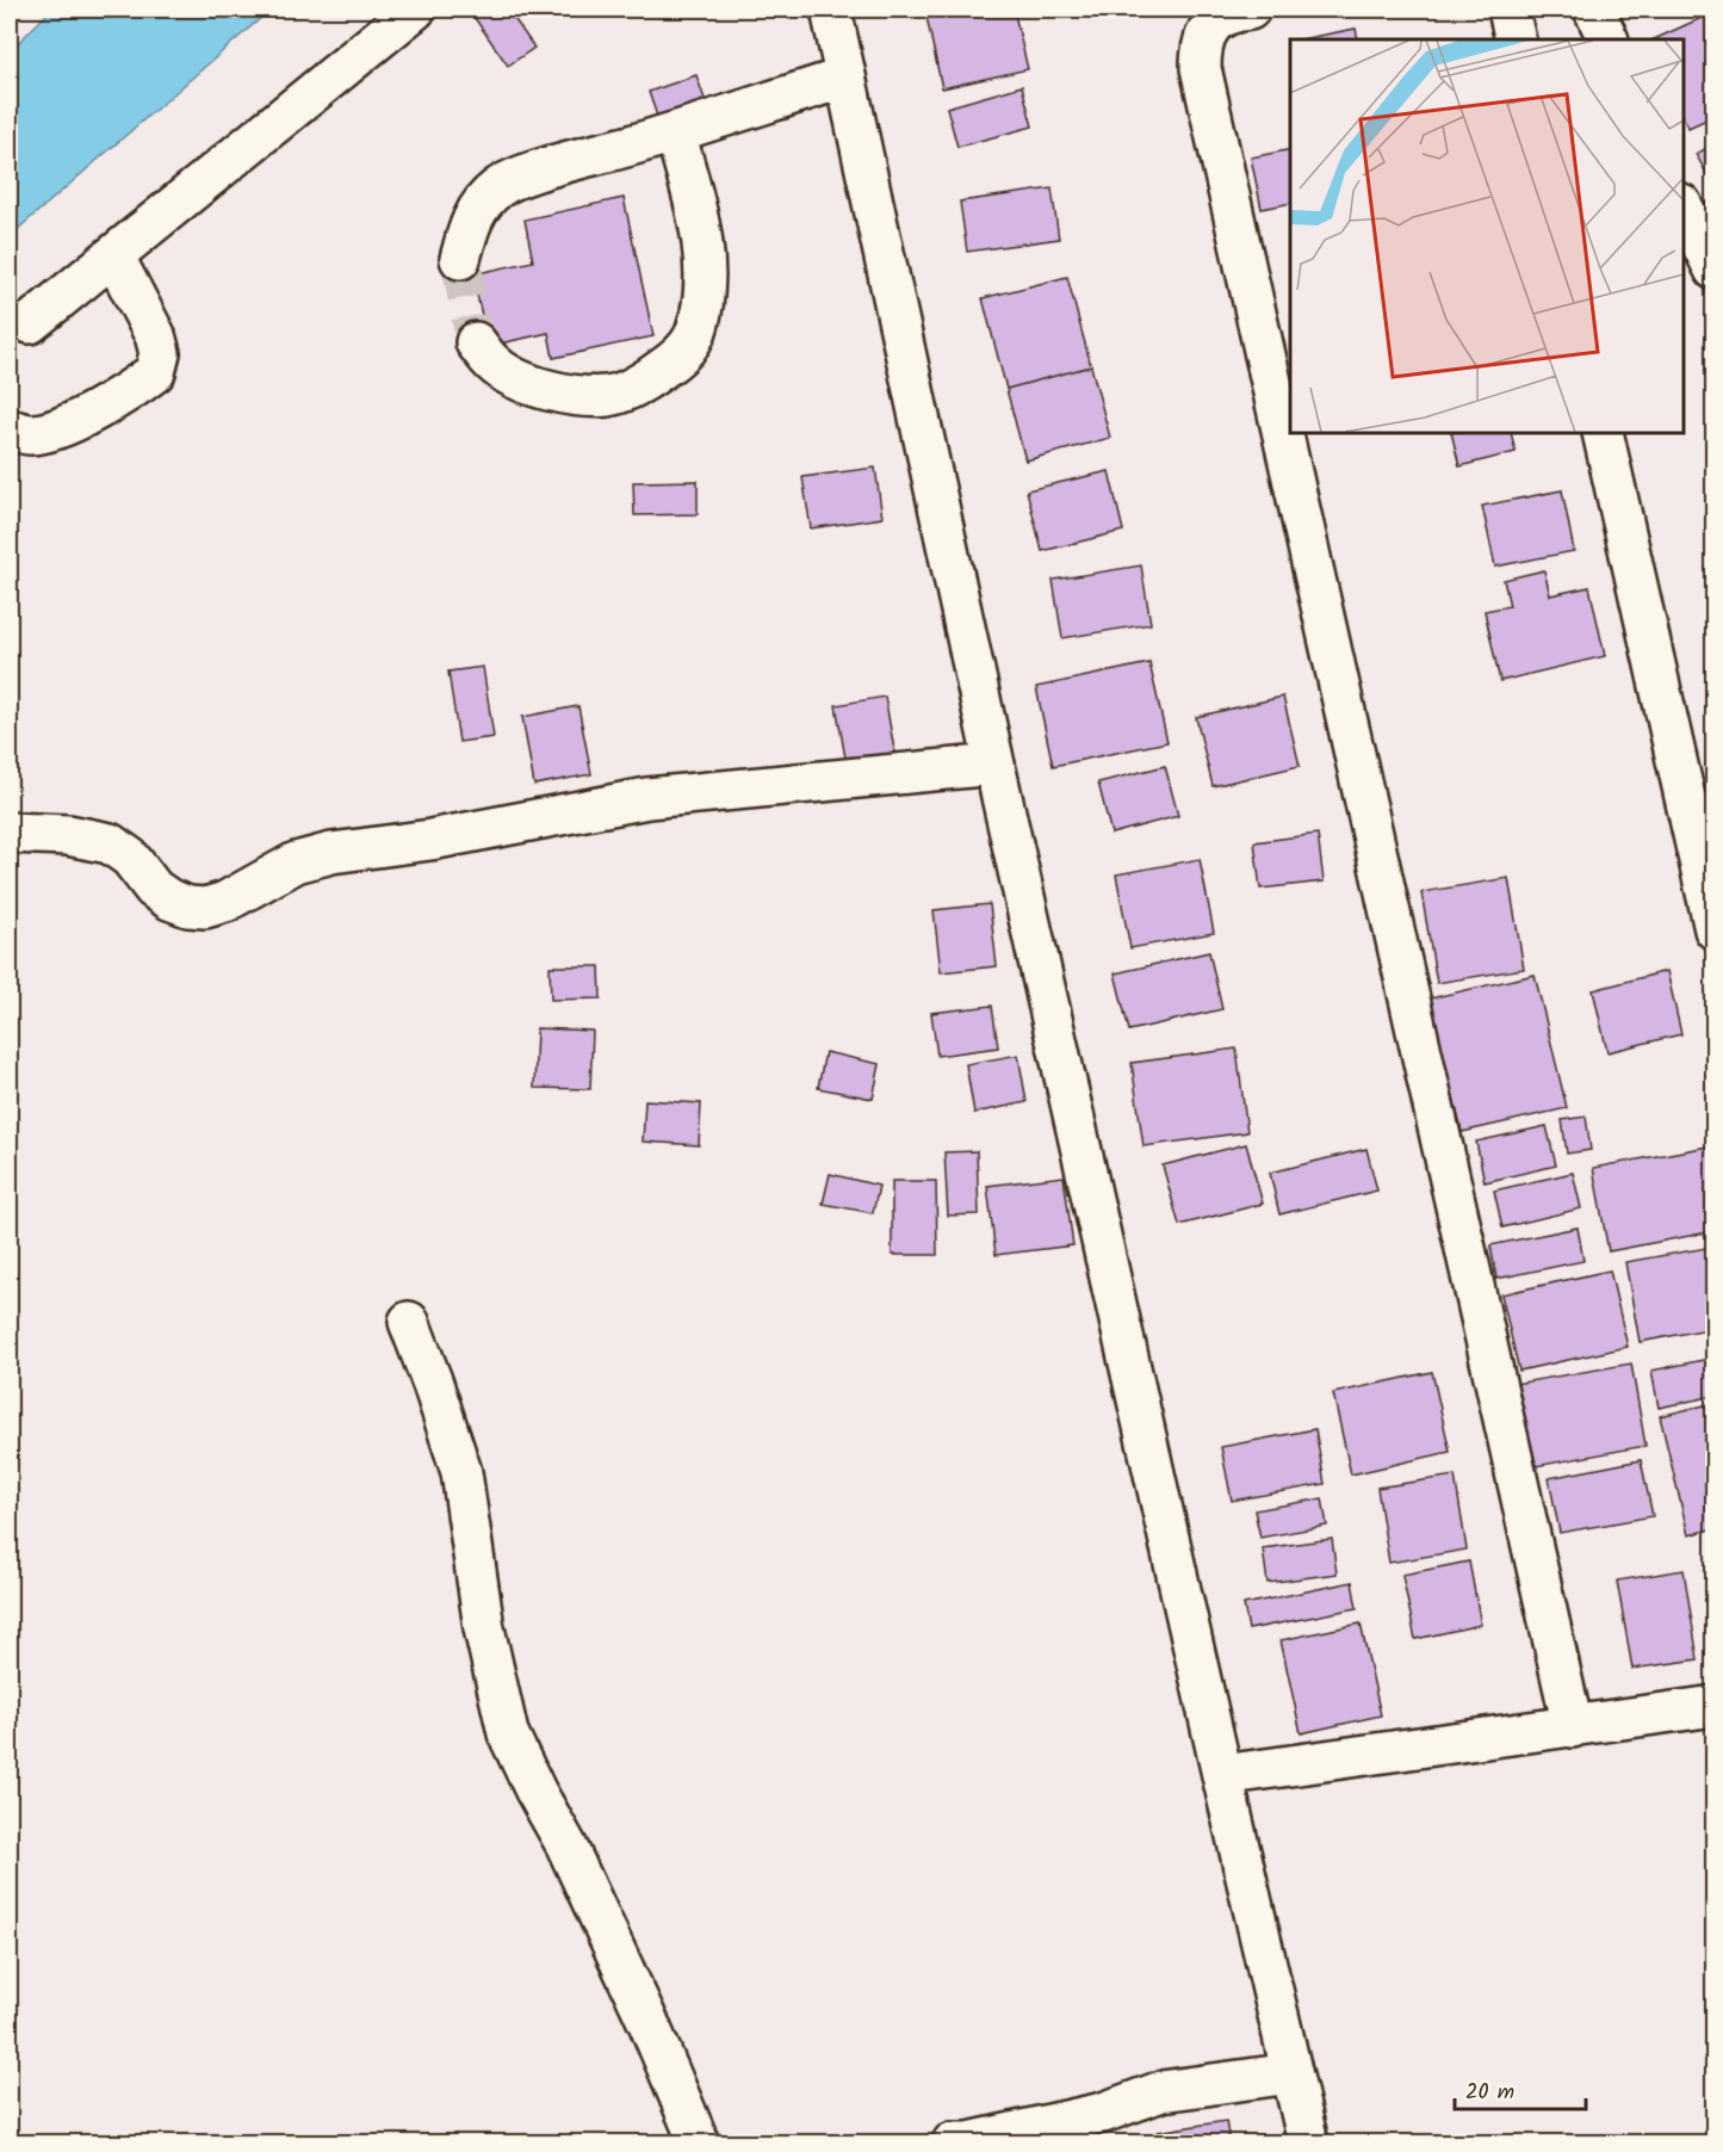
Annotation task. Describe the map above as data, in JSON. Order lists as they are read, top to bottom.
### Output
{
  "scale_bar": "20 m"
}
